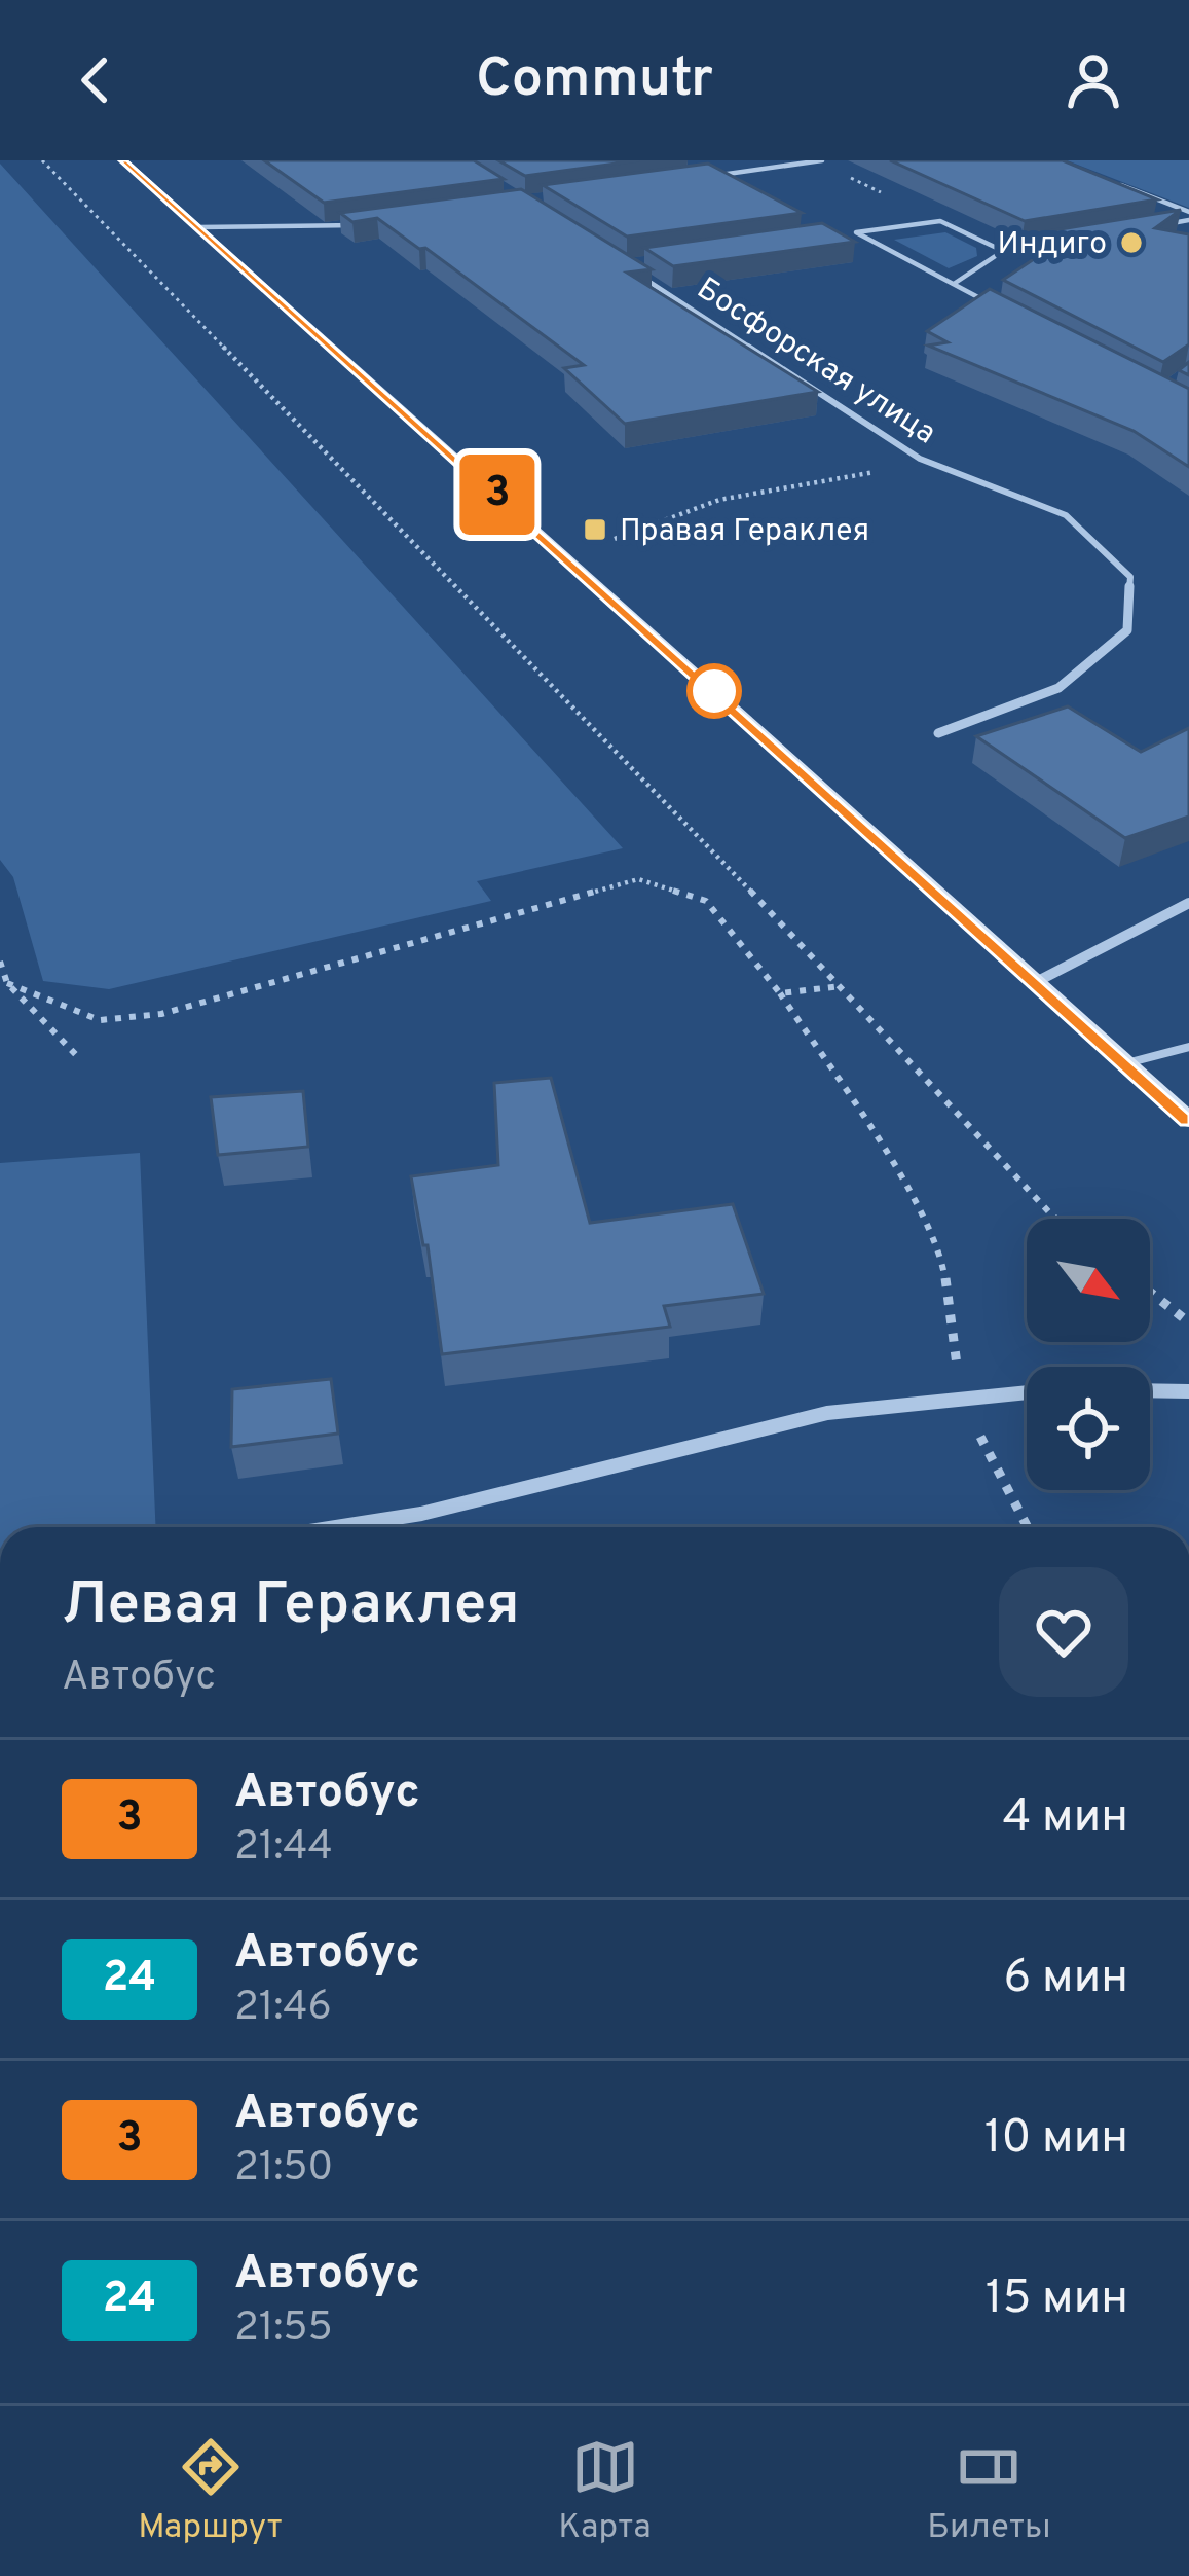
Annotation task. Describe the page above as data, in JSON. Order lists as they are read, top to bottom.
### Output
{
  "streets": {
    "street": ["Босфорская улица"]
  },
  "places": {
    "other": ["Индиго"],
    "transit": ["Правая Гераклея"]
  },
  "lines": ["bus line 3"],
  "north": "bottom right",
  "page": {
    "header": "Commutr",
    "on_map": "3",
    "heading": ["Левая Гераклея", "Автобус"],
    "list": [
      {
        "mark": "3",
        "name": "Автобус",
        "note": "21:44",
        "value": "4 мин"
      },
      {
        "mark": "24",
        "name": "Автобус",
        "note": "21:46",
        "value": "6 мин"
      },
      {
        "mark": "3",
        "name": "Автобус",
        "note": "21:50",
        "value": "10 мин"
      },
      {
        "mark": "24",
        "name": "Автобус",
        "note": "21:55",
        "value": "15 мин"
      }
    ],
    "tabs": ["Маршрут", "Карта", "Билеты"]
  }
}
